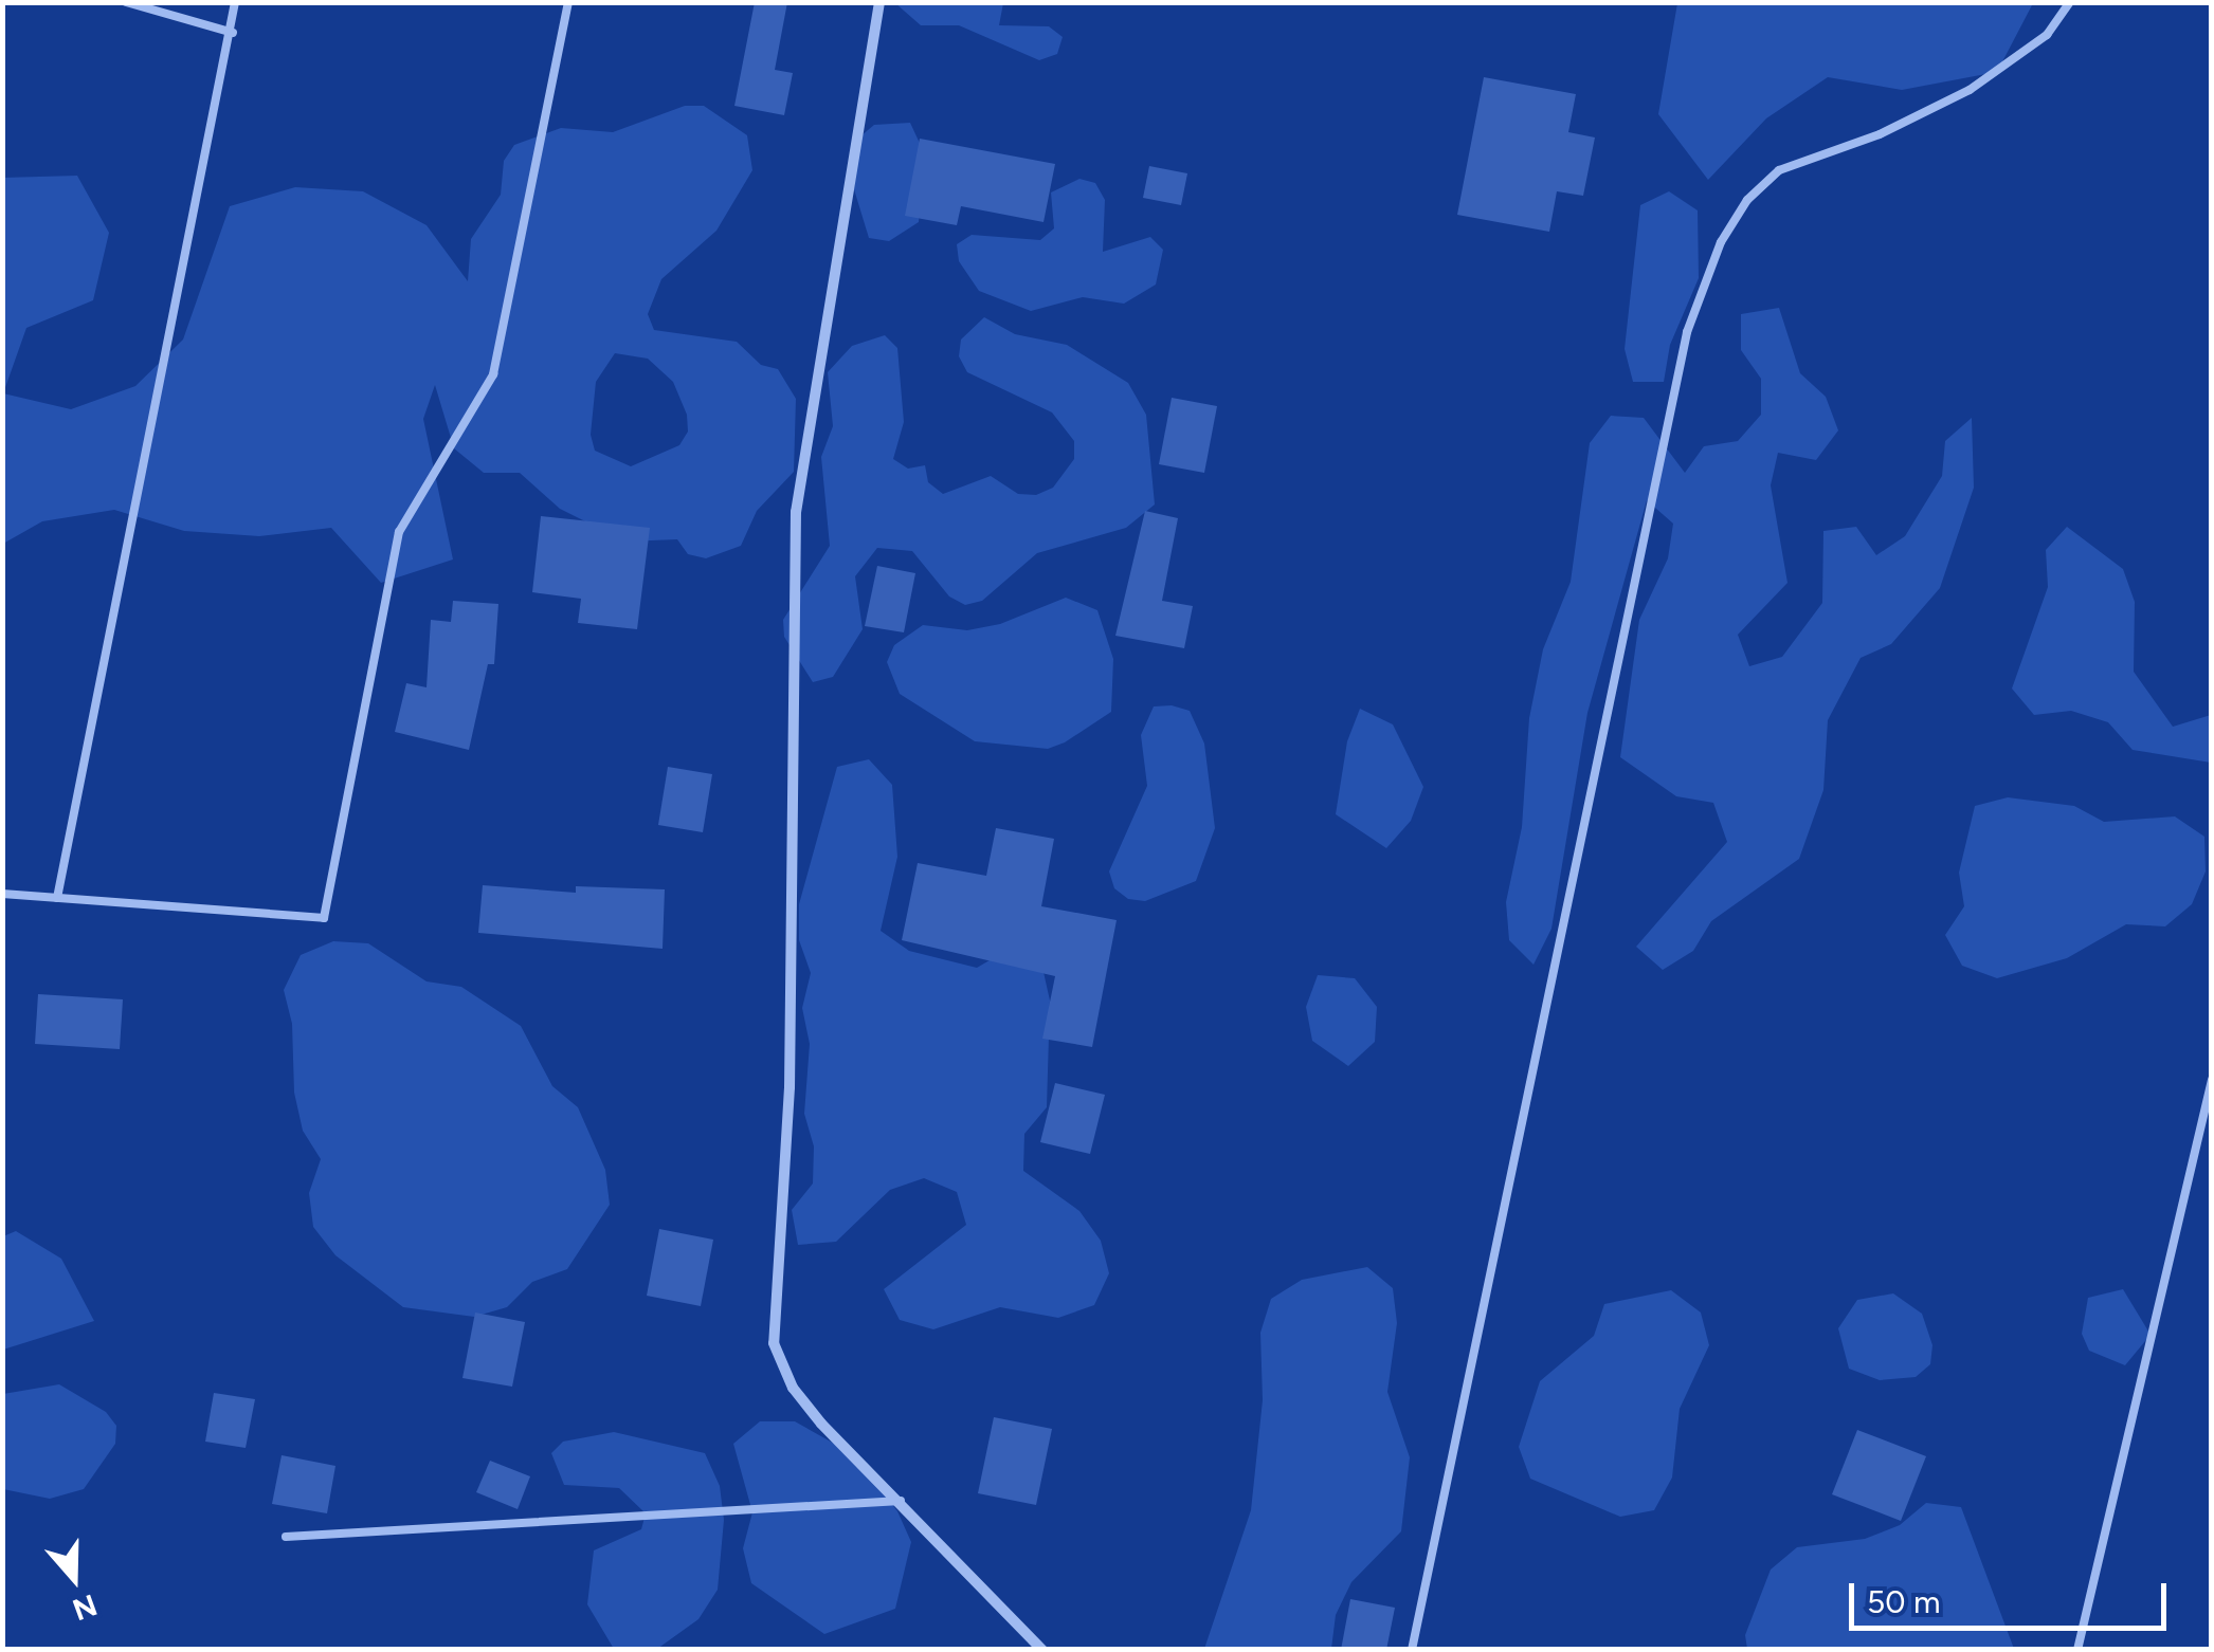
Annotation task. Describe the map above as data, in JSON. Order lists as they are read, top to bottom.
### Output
{
  "scale_bar": "50 m",
  "north": "bottom"
}
